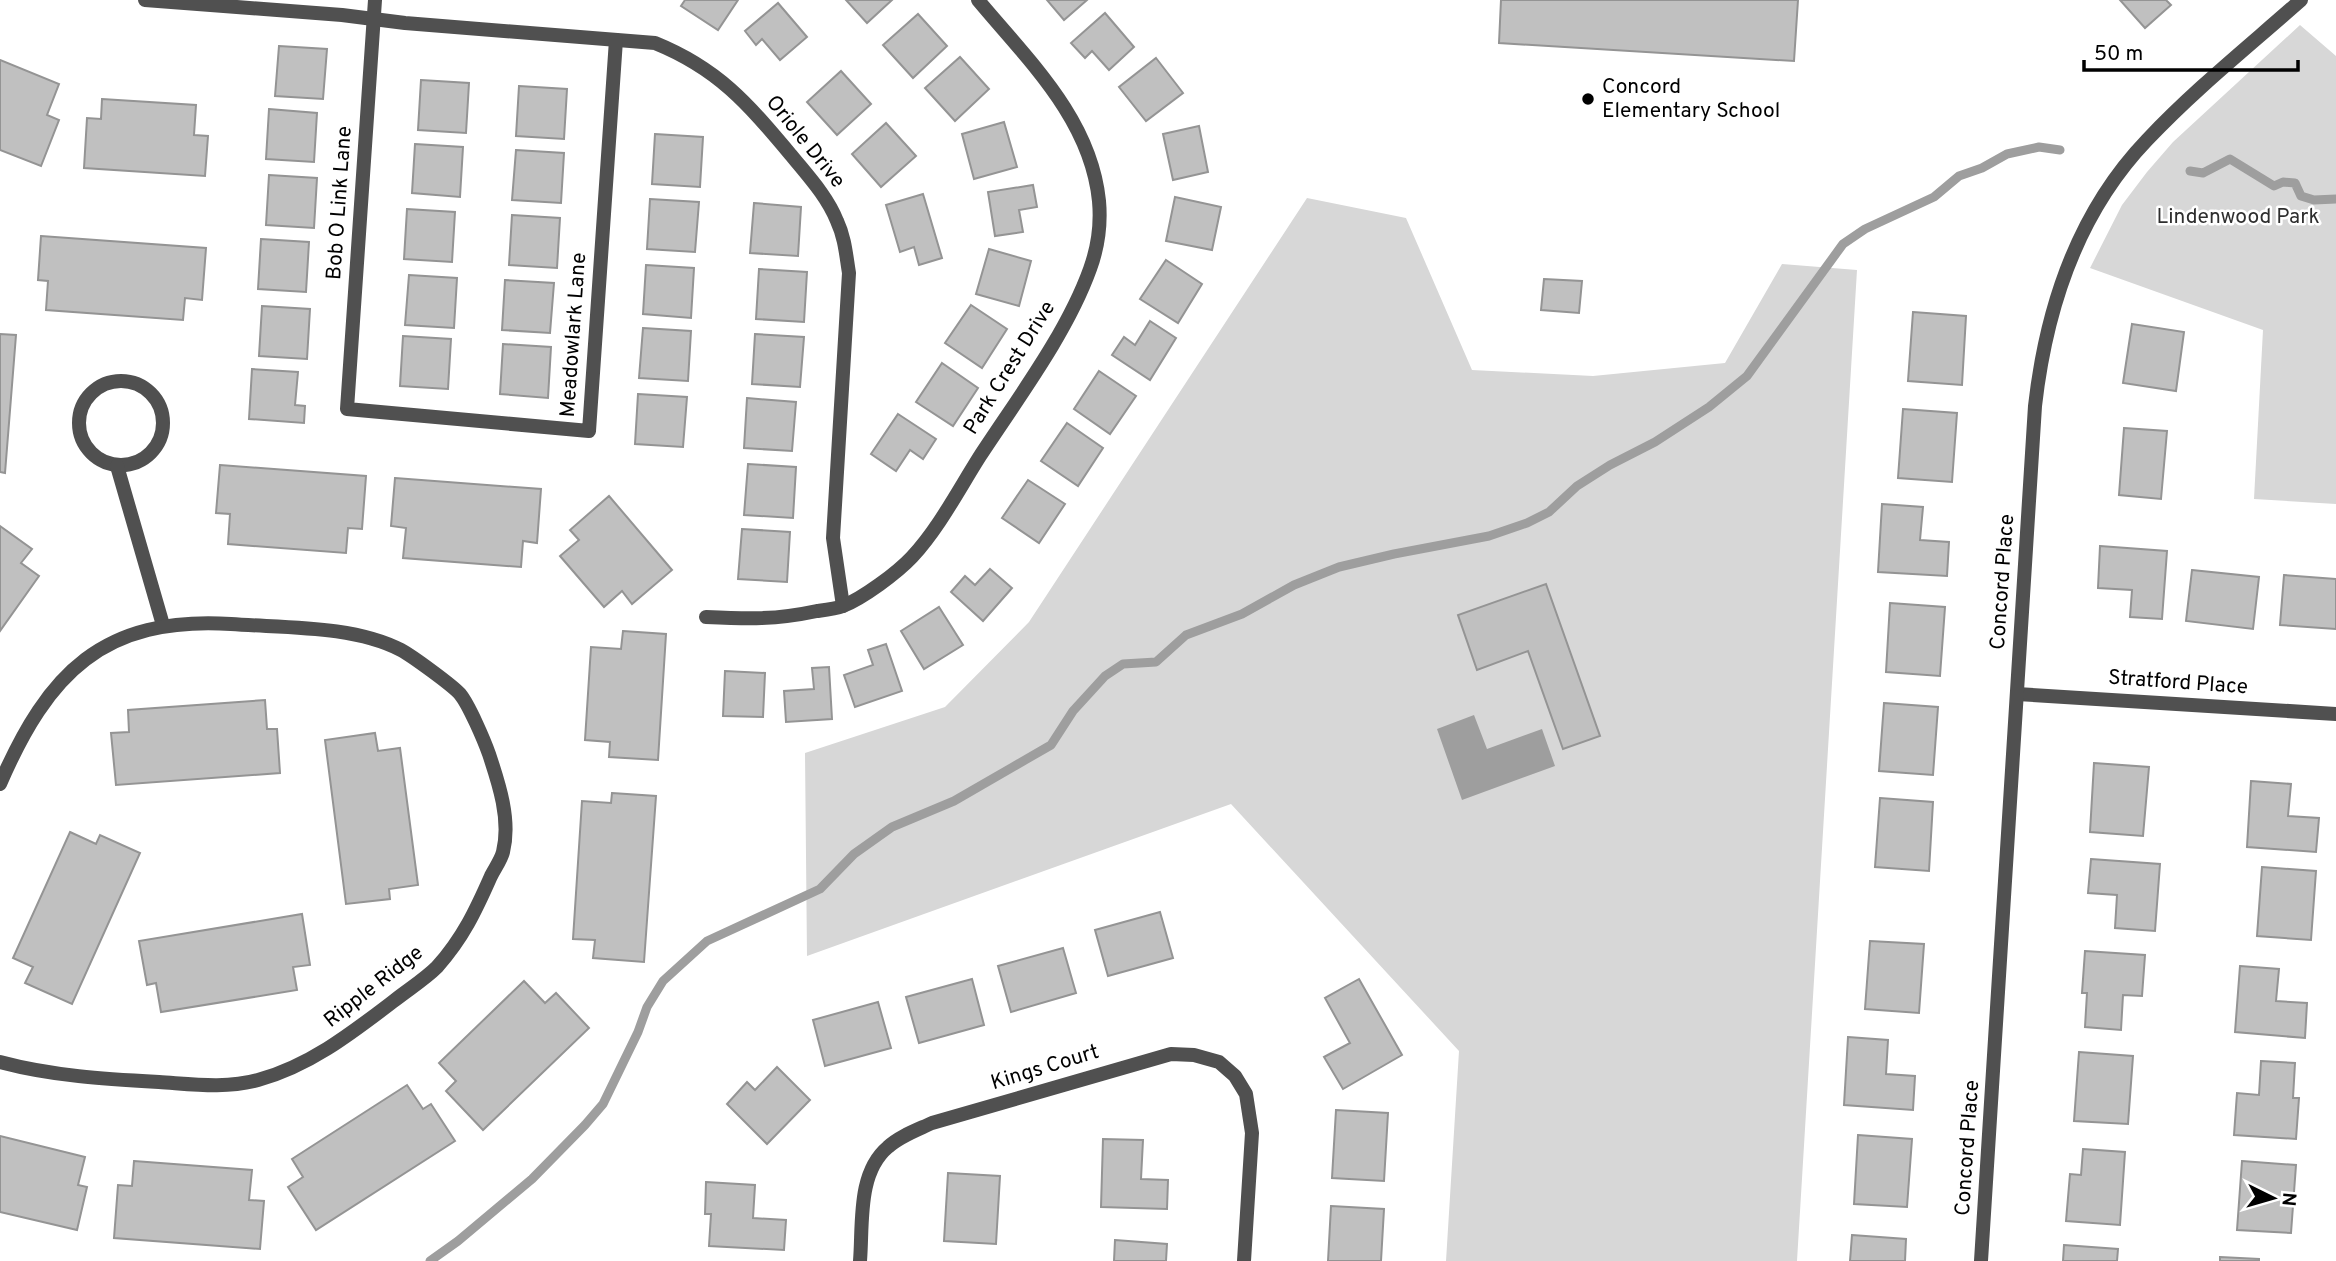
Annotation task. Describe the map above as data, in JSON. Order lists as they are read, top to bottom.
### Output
{
  "streets": {
    "street": [
      "Oriole Drive",
      "Bob O Link Lane",
      "Meadowlark Lane",
      "Park Crest Drive",
      "Concord Place",
      "Stratford Place",
      "Ripple Ridge",
      "Kings Court"
    ]
  },
  "crossings": [
    ["Oriole Drive", "Bob O Link Lane"],
    ["Oriole Drive", "Meadowlark Lane"],
    ["Oriole Drive", "Park Crest Drive"],
    ["Bob O Link Lane", "Meadowlark Lane"],
    ["Concord Place", "Stratford Place"]
  ],
  "parks": ["Lindenwood Park"],
  "places": ["Concord Elementary School"],
  "scale_bar": "50 m",
  "north": "right"
}
